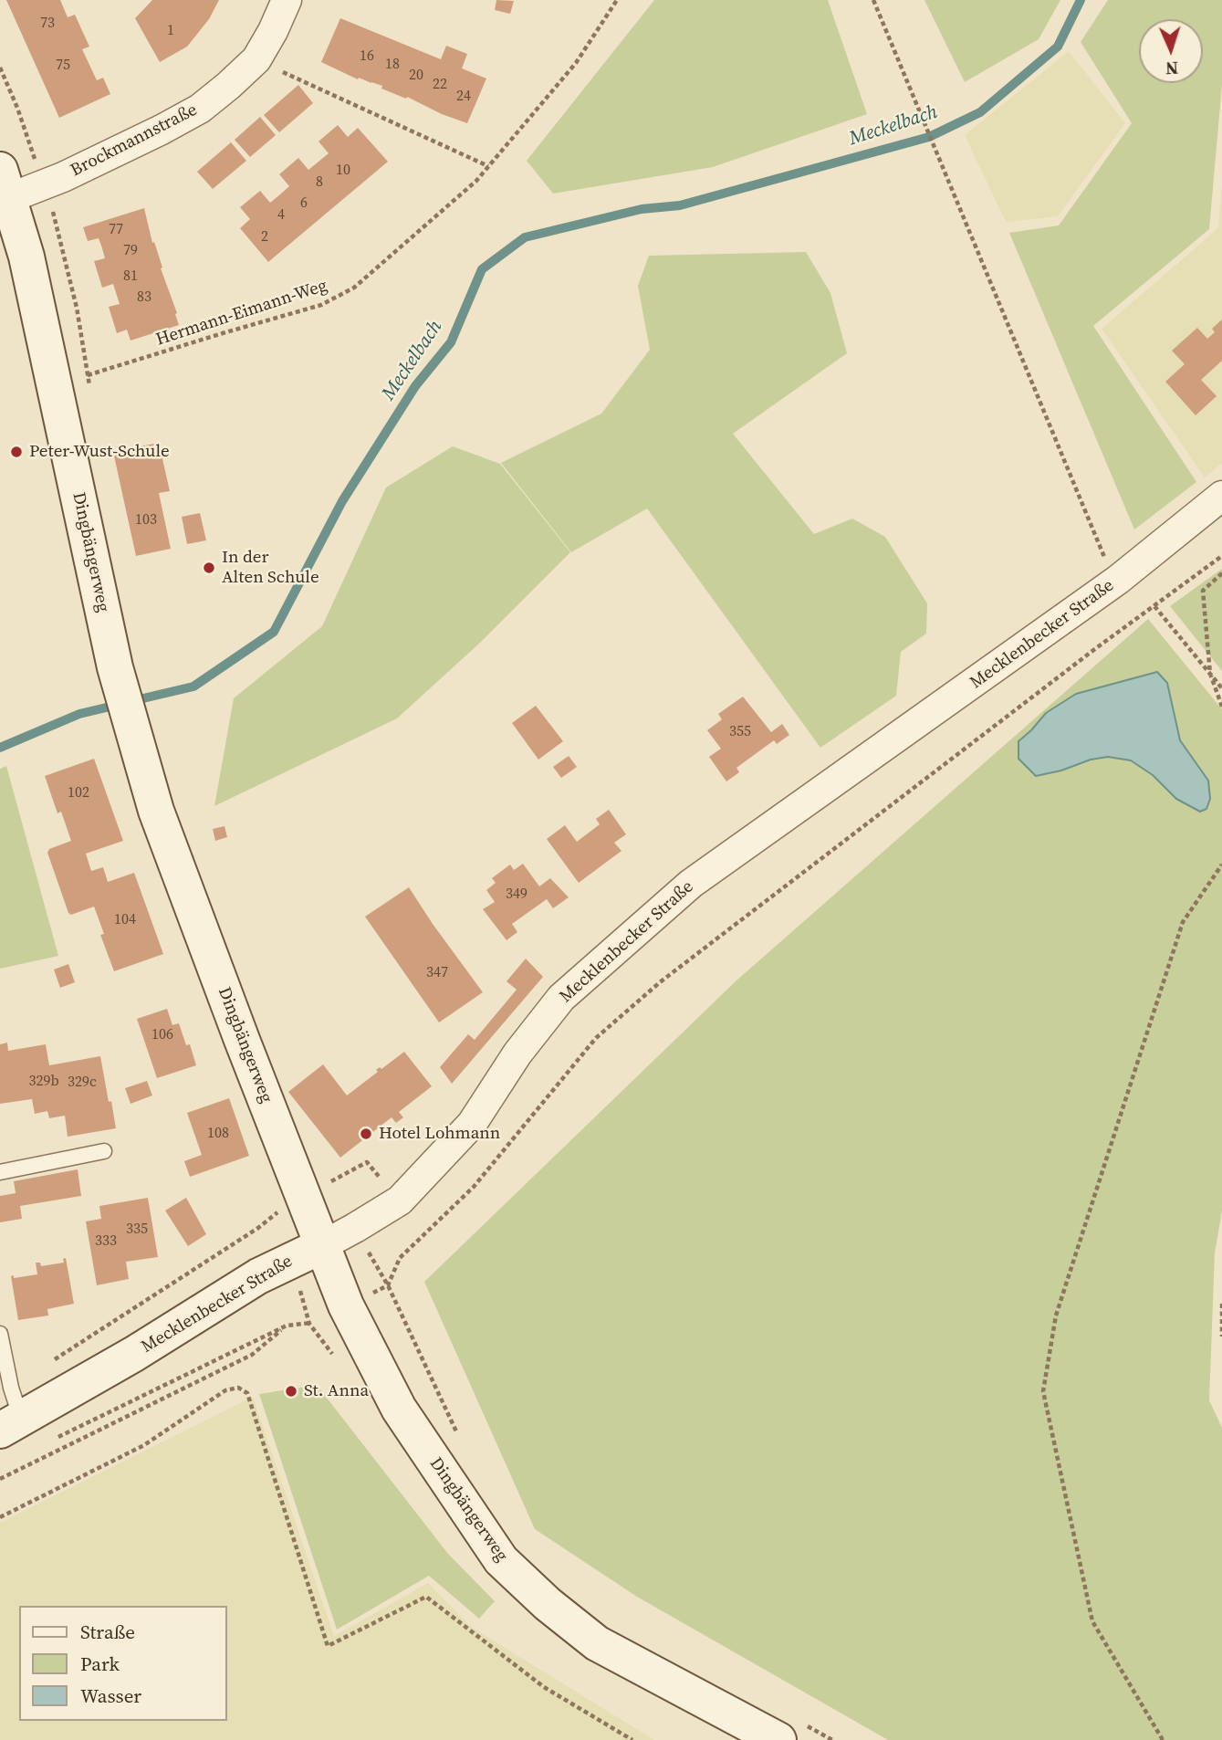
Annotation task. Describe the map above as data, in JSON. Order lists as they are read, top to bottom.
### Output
{
  "streets": {
    "street": ["Brockmannstraße", "Dingbängerweg", "Mecklenbecker Straße"],
    "path": ["Hermann-Eimann-Weg"]
  },
  "crossings": [
    ["Brockmannstraße", "Dingbängerweg"],
    ["Hermann-Eimann-Weg", "Dingbängerweg"],
    ["Dingbängerweg", "Mecklenbecker Straße"]
  ],
  "water": ["Meckelbach"],
  "places": [
    "Peter-Wust-Schule",
    "In der Alten Schule",
    "Hotel Lohmann",
    "St. Anna"
  ],
  "house_numbers": [
    "73",
    "1",
    "16",
    "18",
    "75",
    "20",
    "22",
    "24",
    "10",
    "8",
    "6",
    "4",
    "77",
    "2",
    "79",
    "81",
    "83",
    "103",
    "355",
    "102",
    "349",
    "104",
    "347",
    "106",
    "329b",
    "329c",
    "108",
    "335",
    "333"
  ],
  "legend": ["Straße", "Park", "Wasser"],
  "north": "bottom"
}
